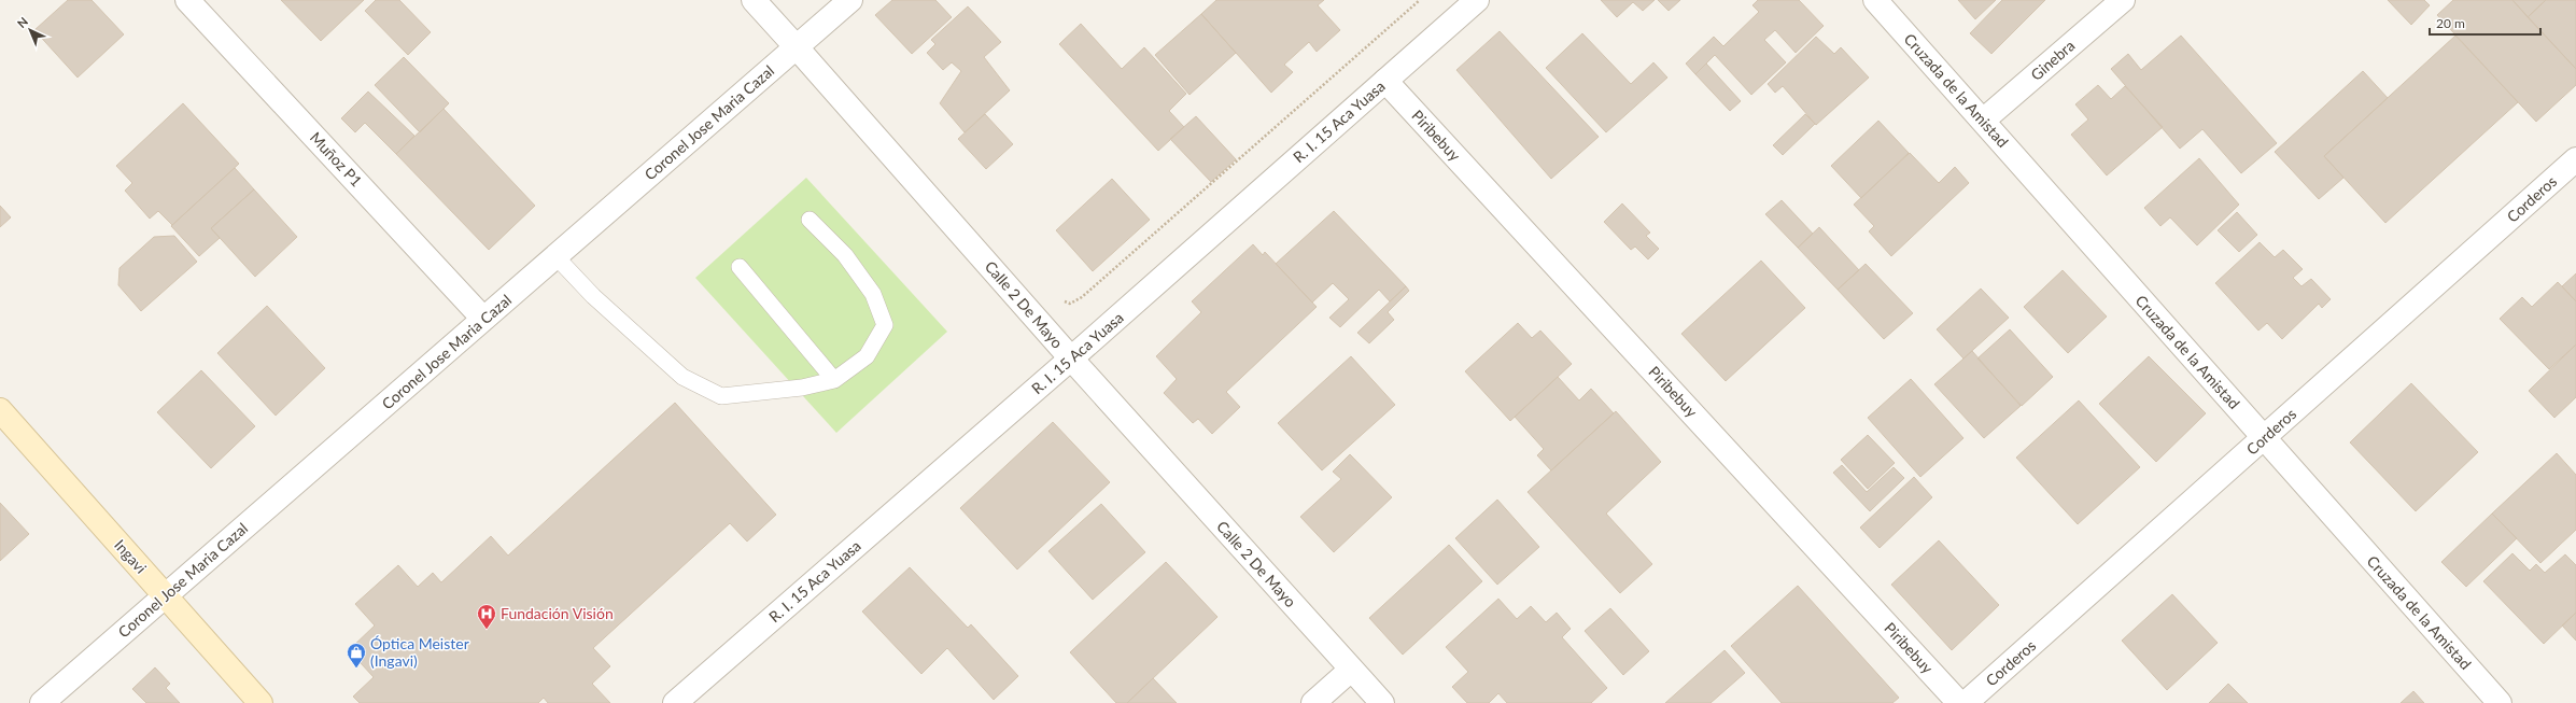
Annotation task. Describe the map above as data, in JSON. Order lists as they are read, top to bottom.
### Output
{
  "streets": {
    "main road": ["Ingavi"],
    "street": [
      "Ginebra",
      "Cruzada de la Amistad",
      "R. I. 15 Aca Yuasa",
      "Coronel Jose Maria Cazal",
      "Piribebuy",
      "Muñoz P1",
      "Corderos",
      "Calle 2 De Mayo"
    ]
  },
  "crossings": [
    ["Ginebra", "Cruzada de la Amistad"],
    ["Cruzada de la Amistad", "Corderos"],
    ["R. I. 15 Aca Yuasa", "Piribebuy"],
    ["R. I. 15 Aca Yuasa", "Calle 2 De Mayo"],
    ["Coronel Jose Maria Cazal", "Muñoz P1"],
    ["Coronel Jose Maria Cazal", "Calle 2 De Mayo"],
    ["Coronel Jose Maria Cazal", "Ingavi"]
  ],
  "places": {
    "hospital": ["Fundación Visión"],
    "shop": ["Óptica Meister (Ingavi)"]
  },
  "scale_bar": "20 m",
  "north": "top left"
}
